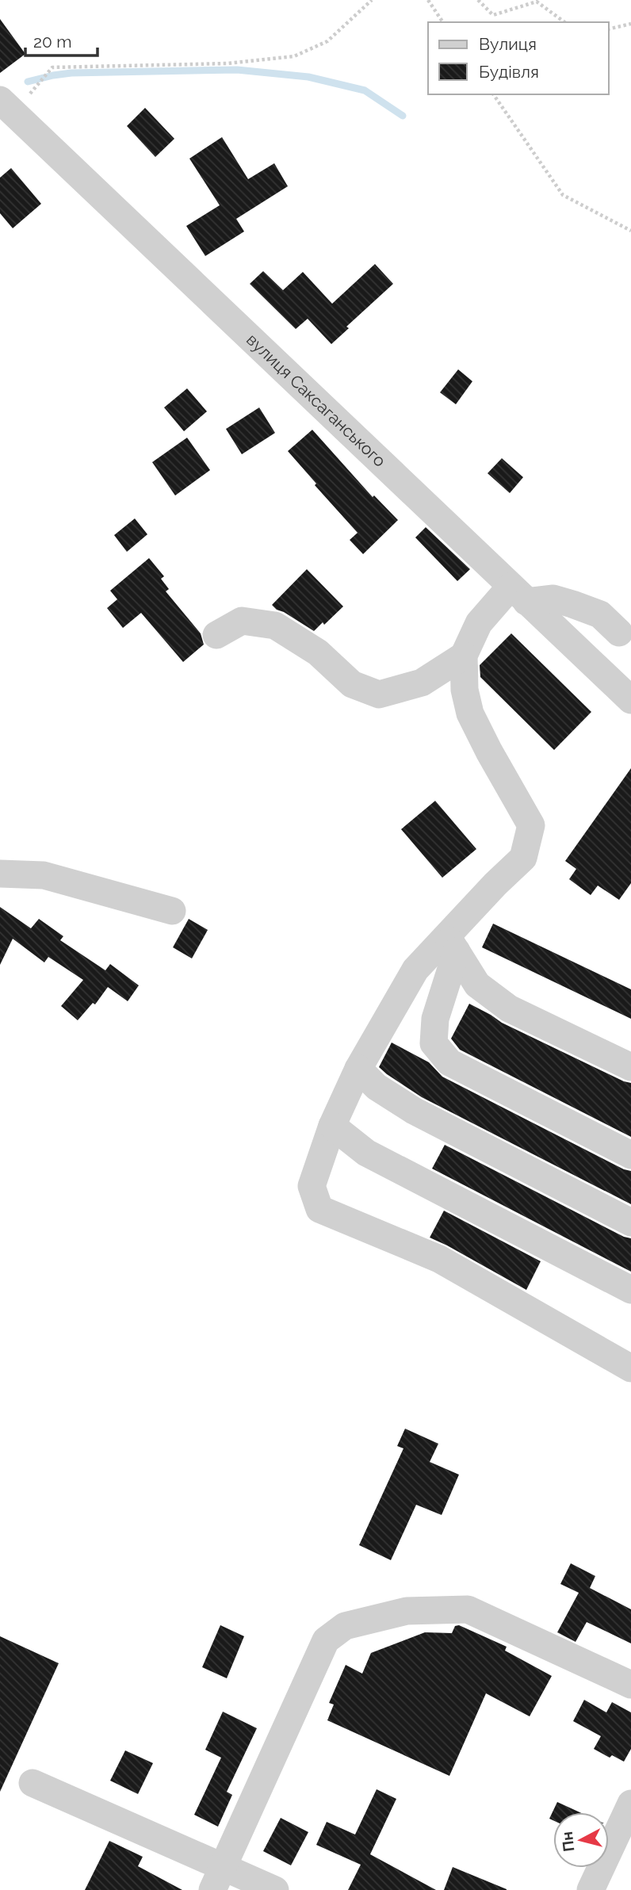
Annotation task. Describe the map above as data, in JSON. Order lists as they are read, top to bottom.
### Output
{
  "streets": {
    "street": ["вулиця Саксаганського"]
  },
  "legend": ["Вулиця", "Будівля"],
  "scale_bar": "20 m",
  "north": "left"
}
